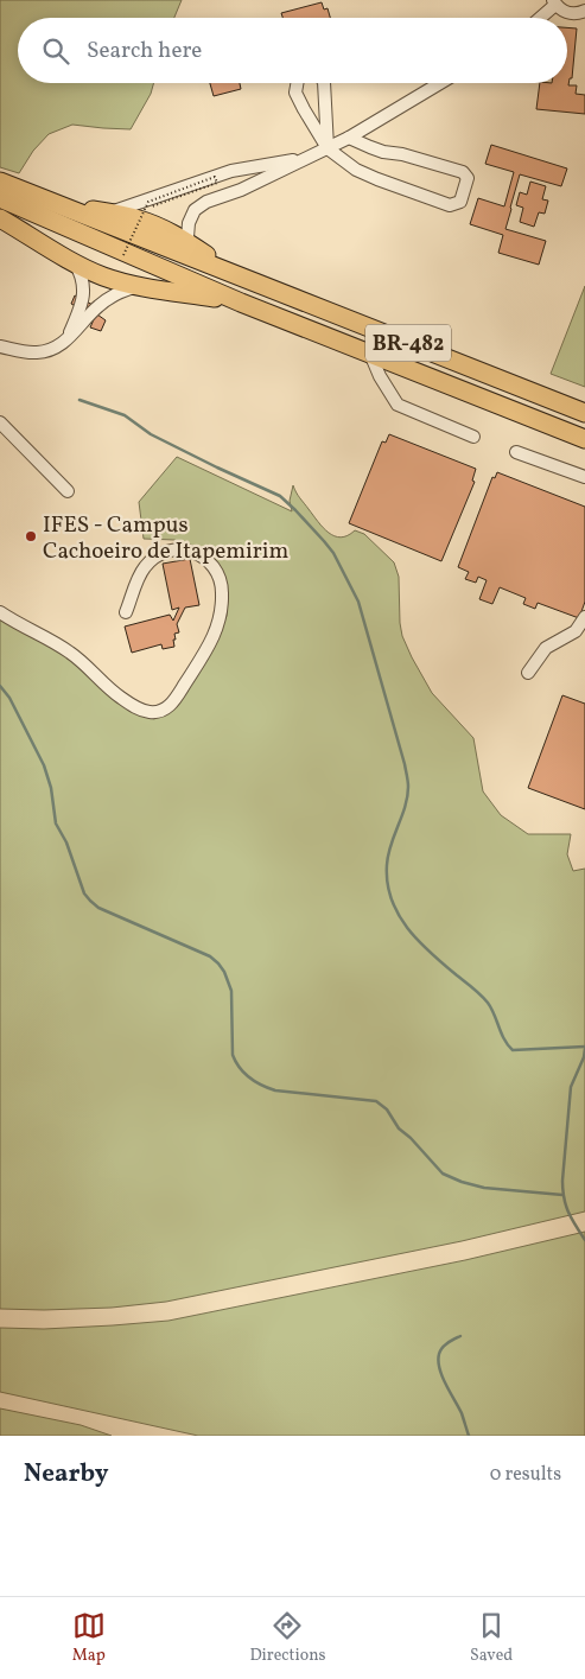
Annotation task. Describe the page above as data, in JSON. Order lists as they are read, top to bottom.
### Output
{
  "streets": {
    "highway": ["BR-482"]
  },
  "places": ["IFES - Campus Cachoeiro de Itapemirim"],
  "page": {
    "search": "Search here",
    "heading": ["Nearby", "0 results"],
    "nav": ["Map", "Directions", "Saved"]
  }
}
